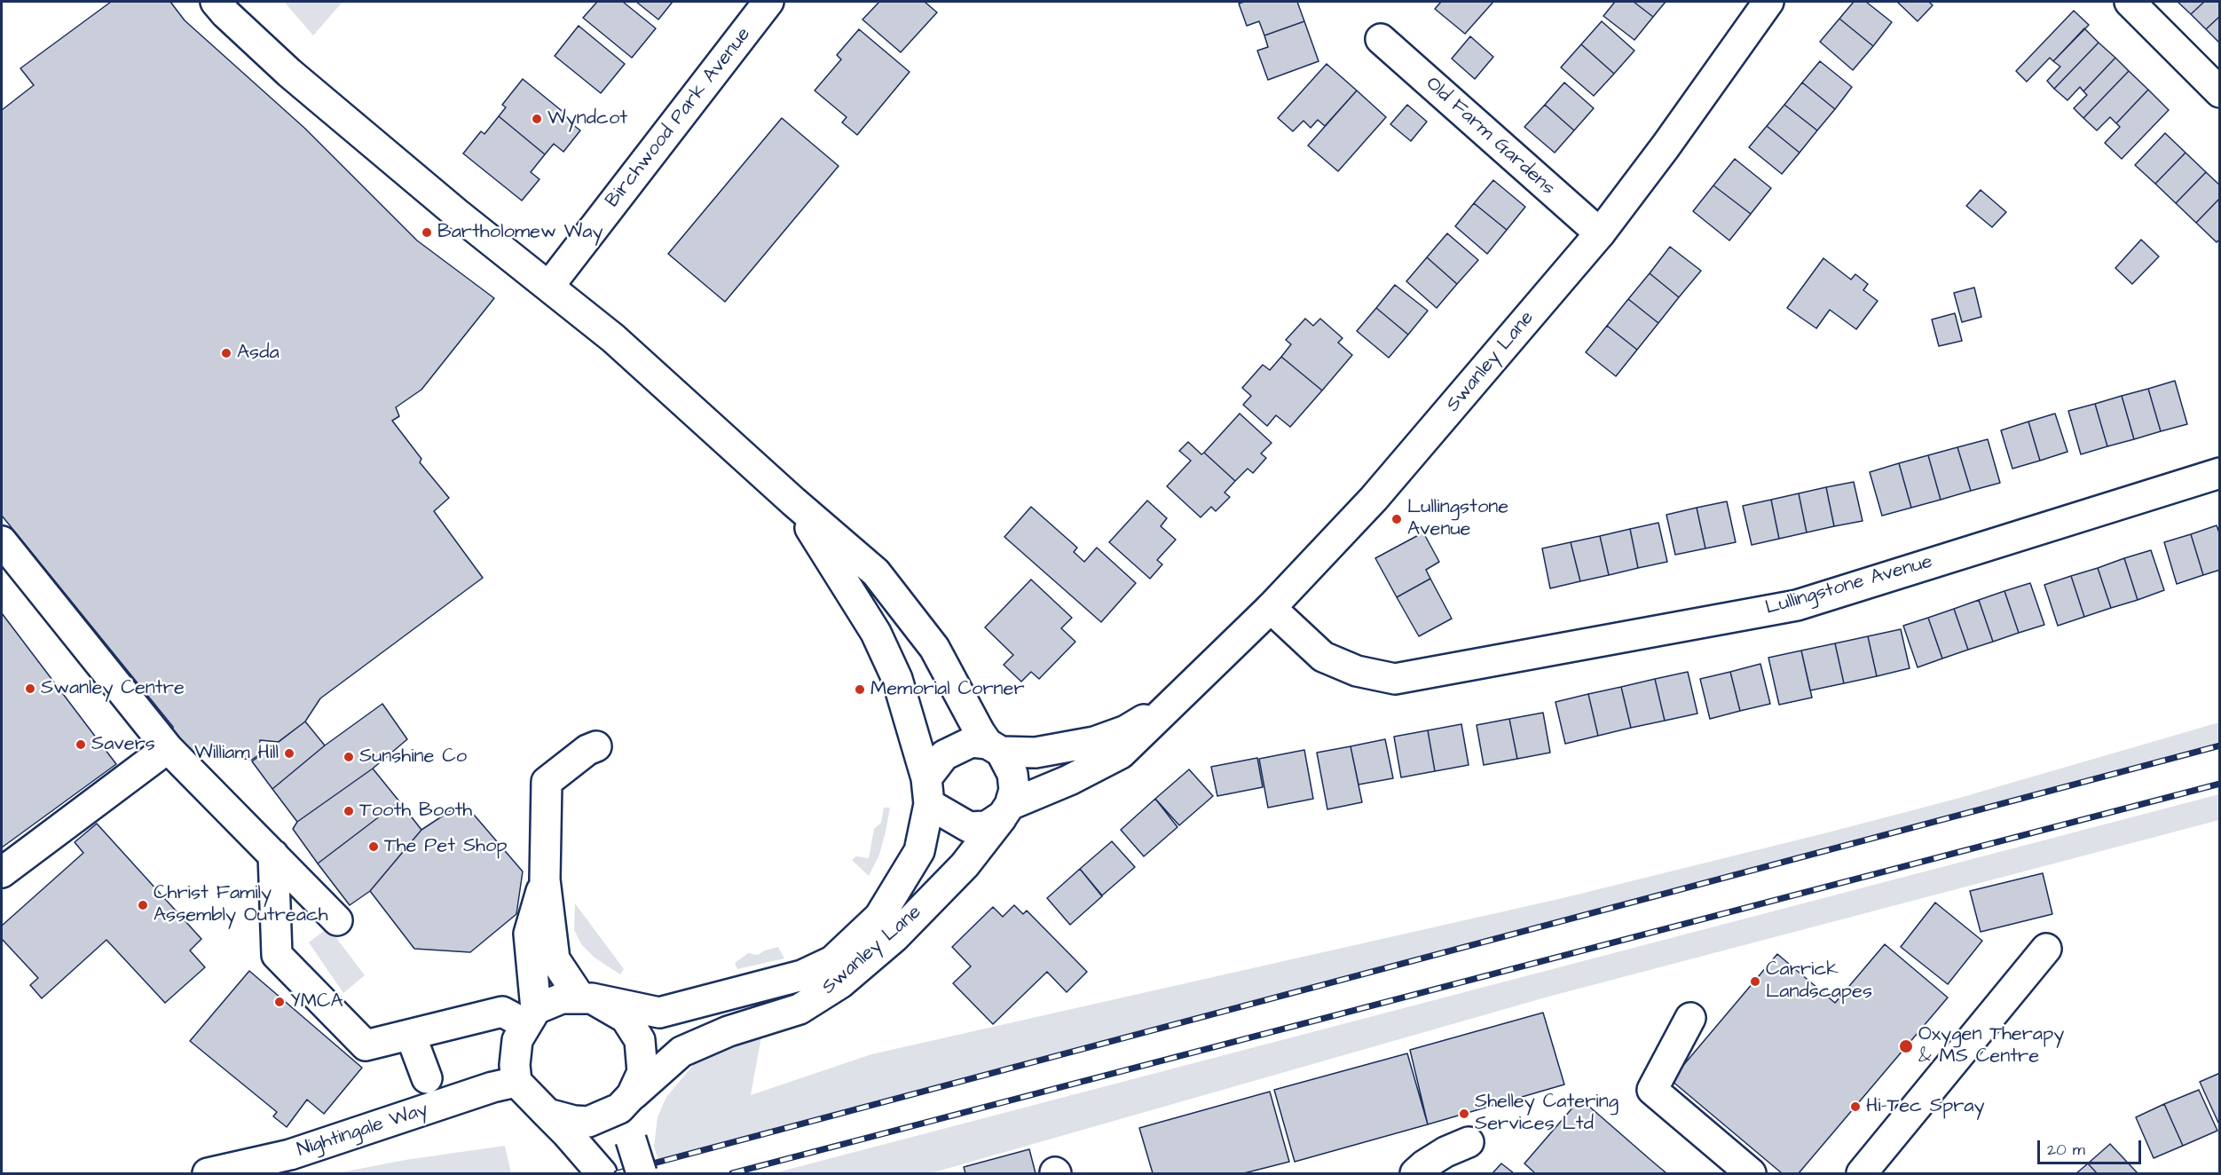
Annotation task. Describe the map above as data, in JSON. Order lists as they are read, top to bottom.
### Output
{
  "streets": {
    "main road": [
      "Birchwood Park Avenue",
      "Old Farm Gardens",
      "Swanley Lane",
      "Lullingstone Avenue",
      "Nightingale Way"
    ]
  },
  "crossings": [
    ["Old Farm Gardens", "Swanley Lane"],
    ["Swanley Lane", "Lullingstone Avenue"],
    ["Swanley Lane", "Nightingale Way"]
  ],
  "places": [
    "Wyndcot",
    "Bartholomew Way",
    "Asda",
    "Lullingstone Avenue",
    "Swanley Centre",
    "Memorial Corner",
    "Savers",
    "William Hill",
    "Sunshine Co",
    "Tooth Booth",
    "The Pet Shop",
    "Christ Family Assembly Outreach",
    "Carrick Landscapes",
    "YMCA",
    "Oxygen Therapy & MS Centre",
    "Hi-Tec Spray",
    "Shelley Catering Services Ltd"
  ],
  "scale_bar": "20 m"
}
